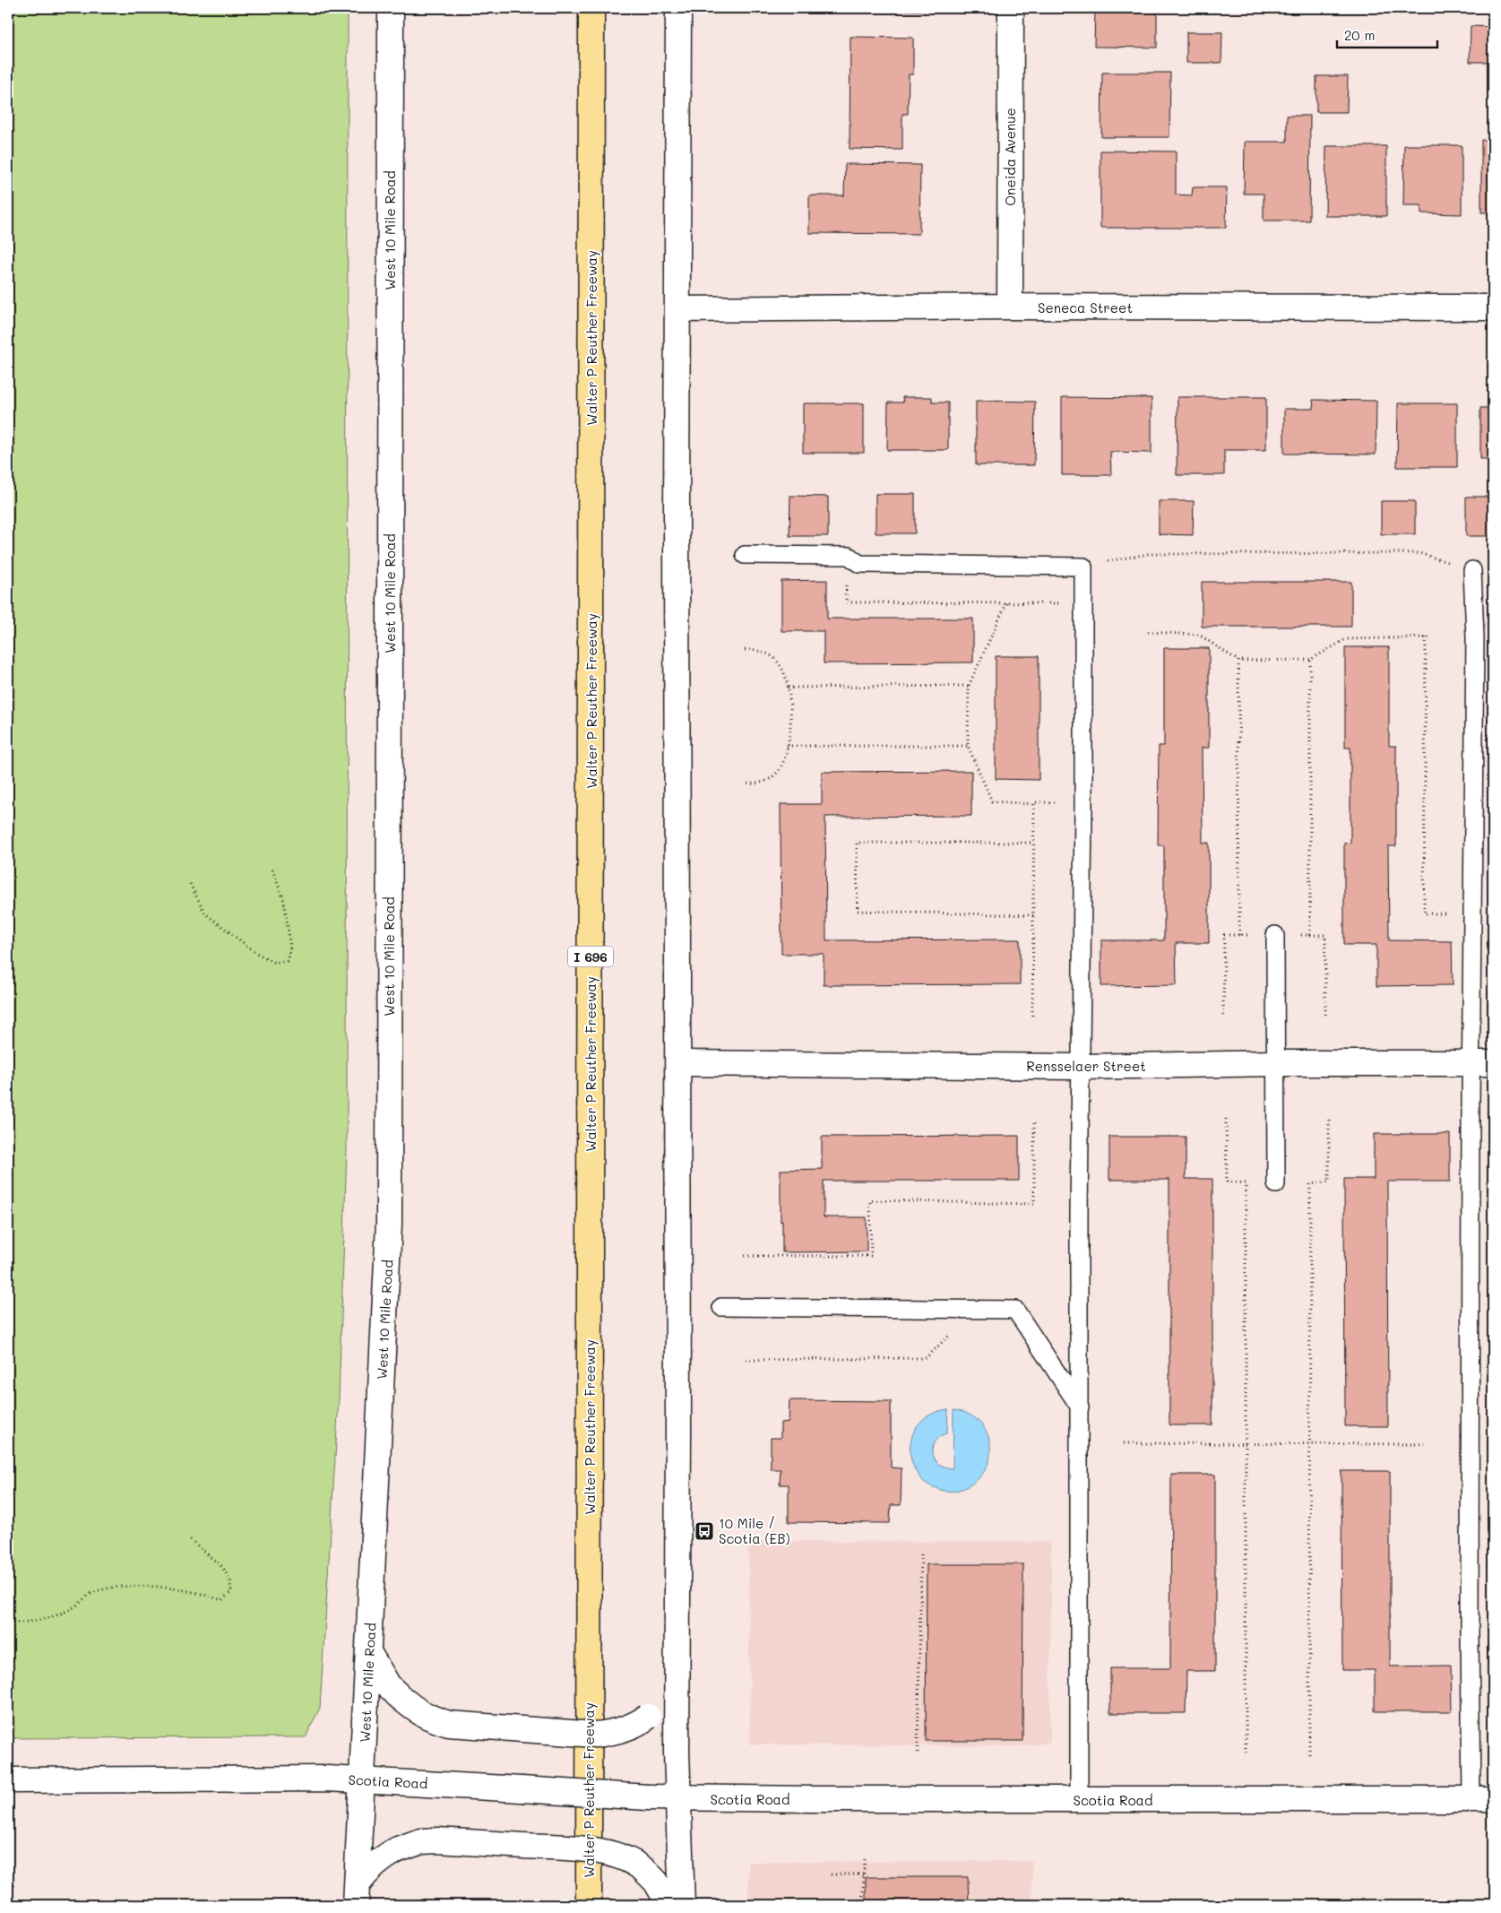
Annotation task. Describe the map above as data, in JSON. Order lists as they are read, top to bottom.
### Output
{
  "streets": {
    "highway": ["Walter P Reuther Freeway", "I 696"],
    "main road": [
      "Oneida Avenue",
      "West 10 Mile Road",
      "Seneca Street",
      "Rensselaer Street",
      "Scotia Road"
    ]
  },
  "crossings": [
    ["Oneida Avenue", "Seneca Street"],
    ["West 10 Mile Road", "Scotia Road"]
  ],
  "places": {
    "bus stop": ["10 Mile / Scotia (EB)"]
  },
  "scale_bar": "20 m"
}
